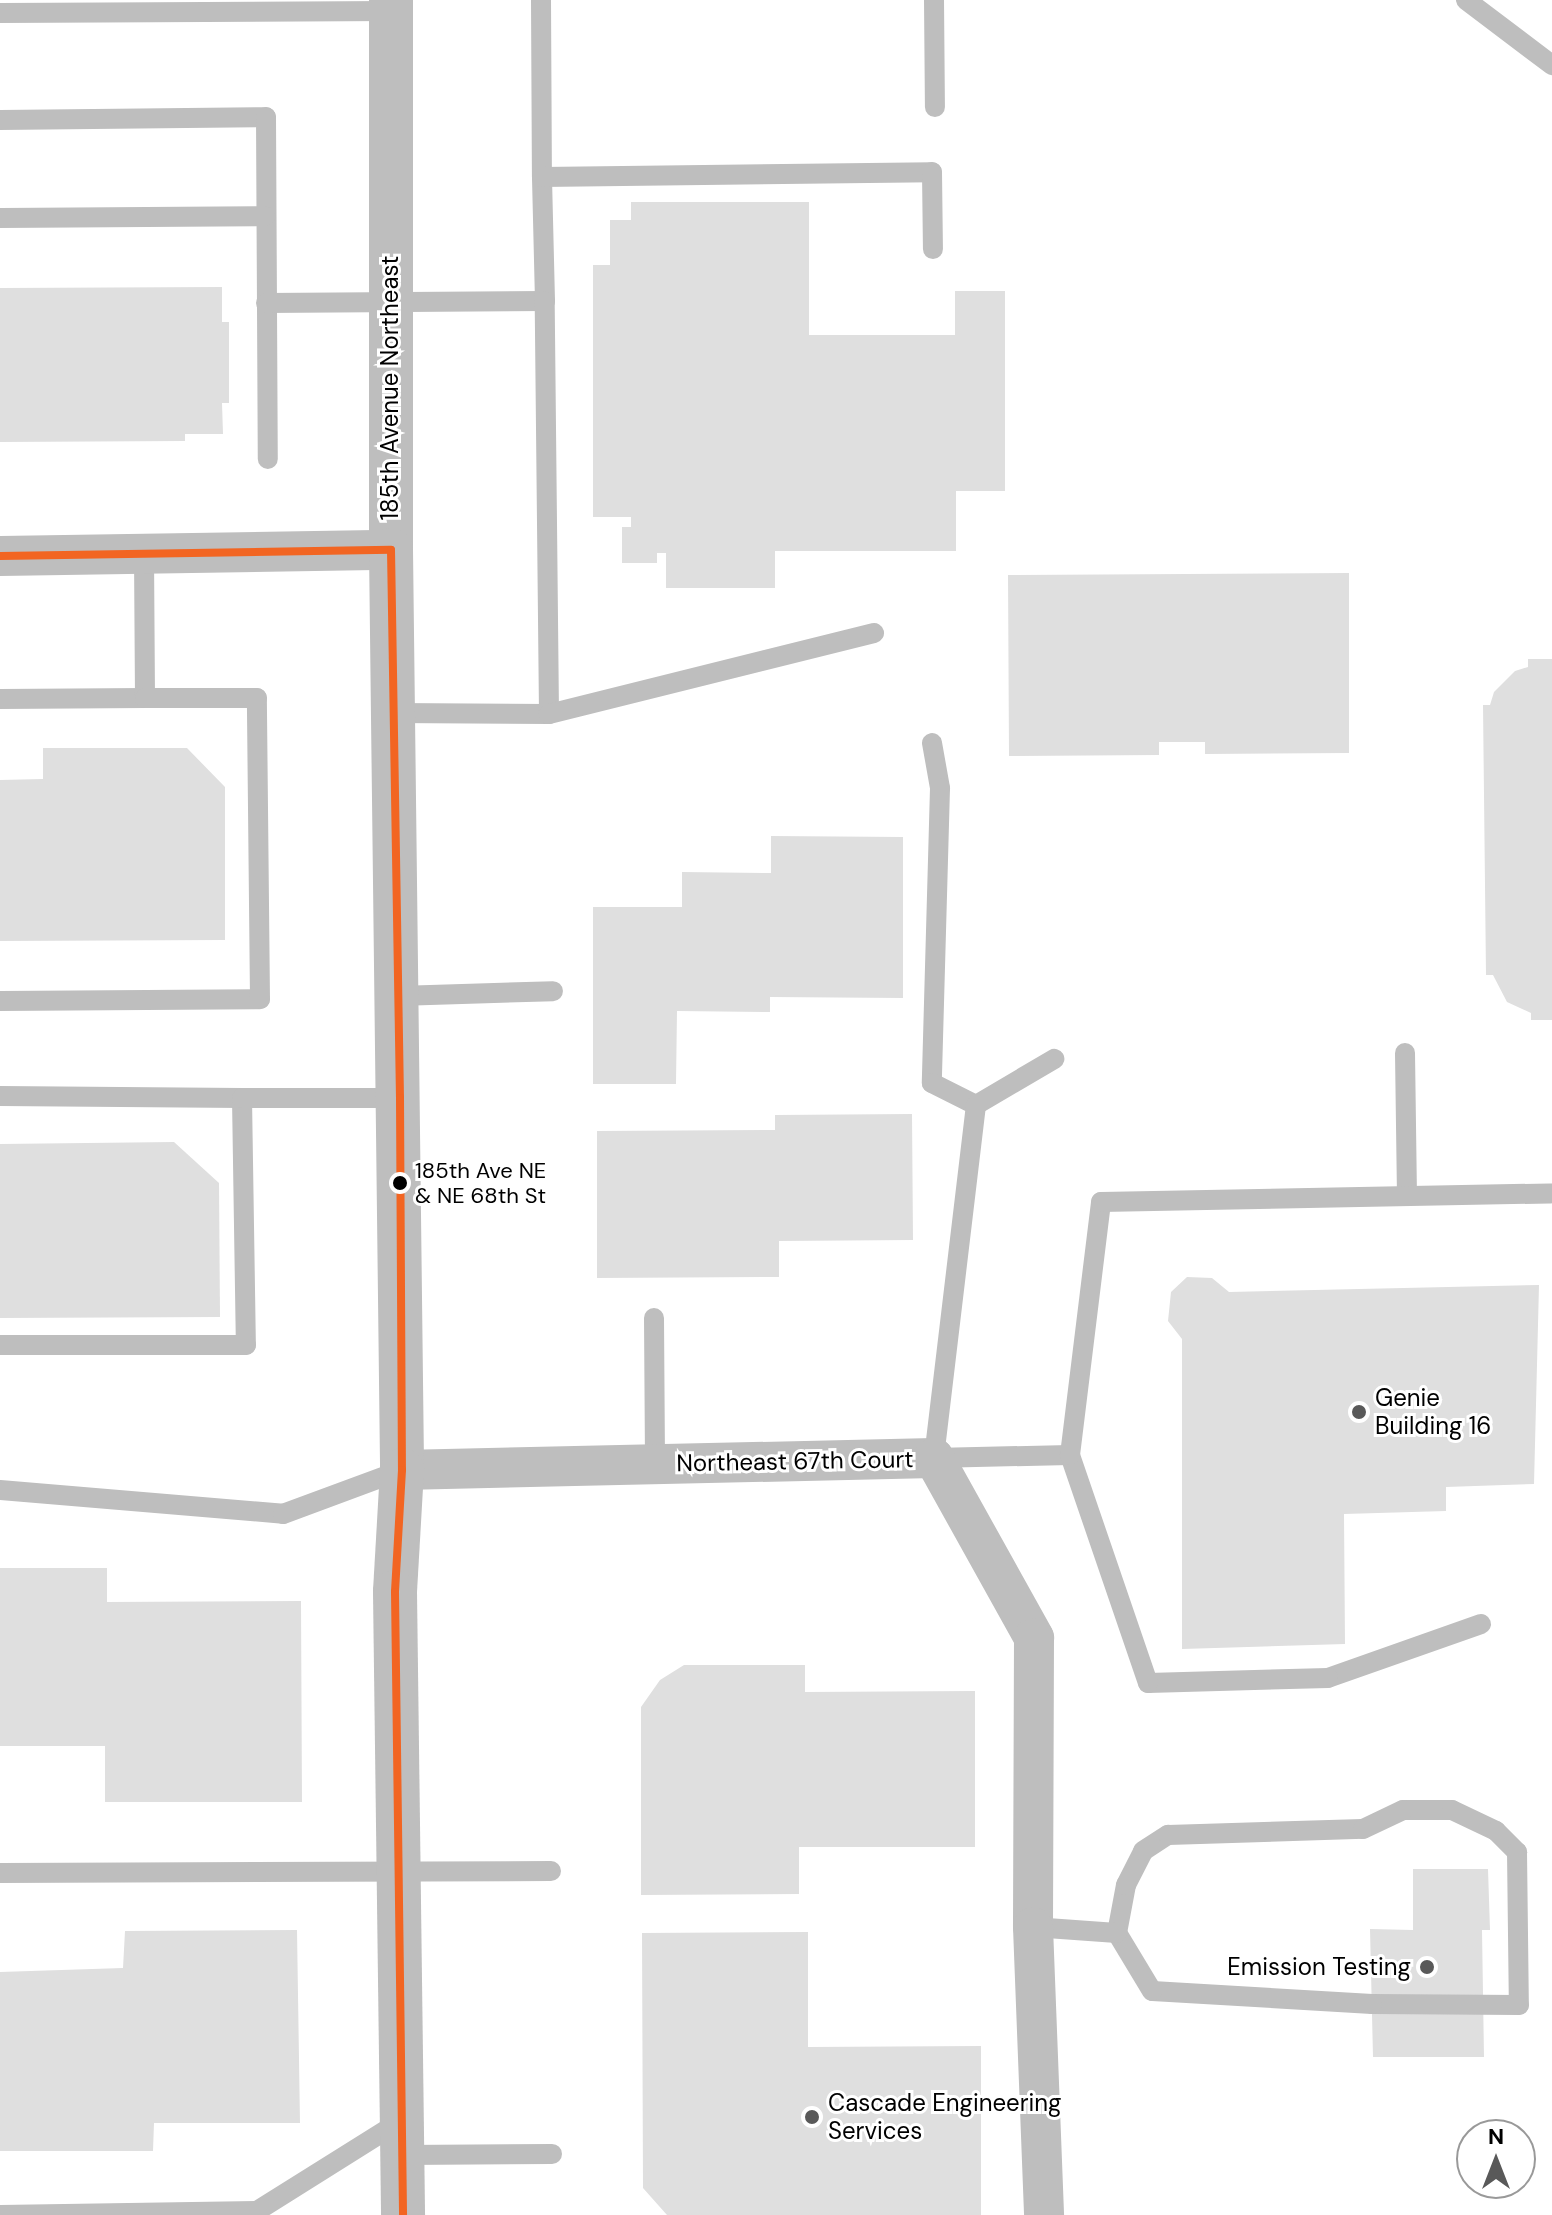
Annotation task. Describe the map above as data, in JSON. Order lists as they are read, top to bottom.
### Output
{
  "streets": {
    "street": ["185th Avenue Northeast", "Northeast 67th Court"]
  },
  "crossings": [
    ["185th Avenue Northeast", "Northeast 67th Court"]
  ],
  "places": [
    "185th Ave NE & NE 68th St",
    "Genie Building 16",
    "Emission Testing",
    "Cascade Engineering Services"
  ],
  "north": "top"
}
